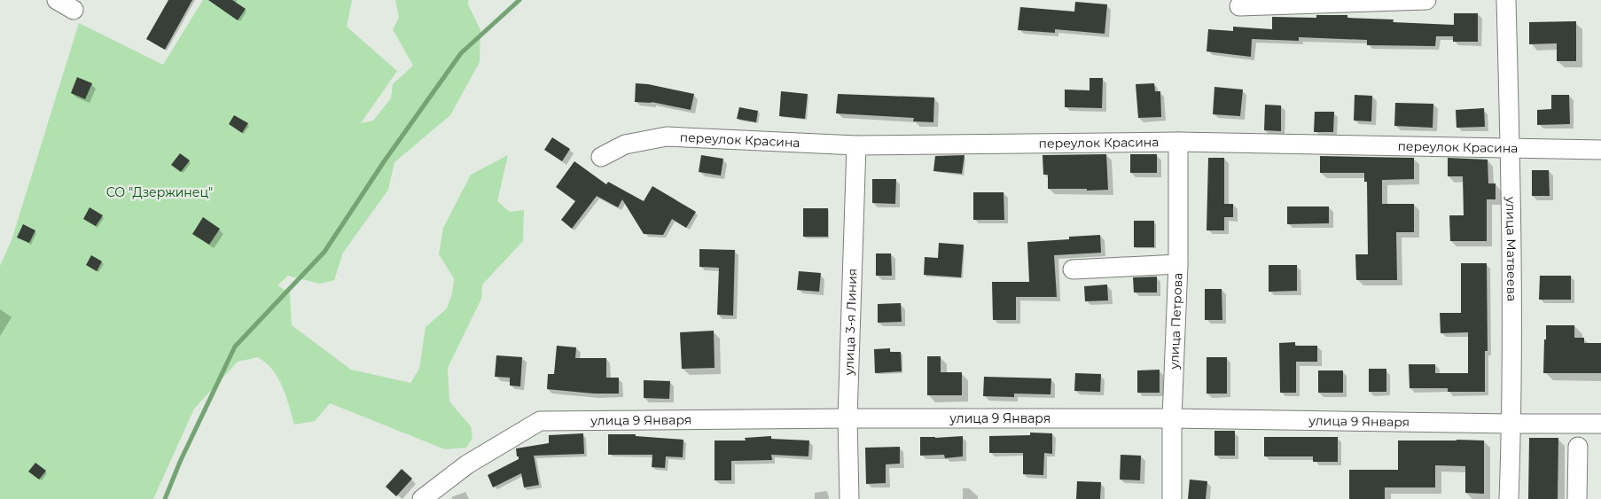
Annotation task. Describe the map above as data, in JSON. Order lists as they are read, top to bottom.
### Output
{
  "streets": {
    "street": [
      "переулок Красина",
      "улица Матвеева",
      "улица Петрова",
      "улица 3-я Линия",
      "улица 9 Января"
    ]
  },
  "crossings": [
    ["переулок Красина", "улица Матвеева"],
    ["переулок Красина", "улица Петрова"],
    ["переулок Красина", "улица 3-я Линия"],
    ["улица Матвеева", "улица 9 Января"],
    ["улица Петрова", "улица 9 Января"],
    ["улица 3-я Линия", "улица 9 Января"]
  ],
  "parks": ["СО \"Дзержинец\""]
}
